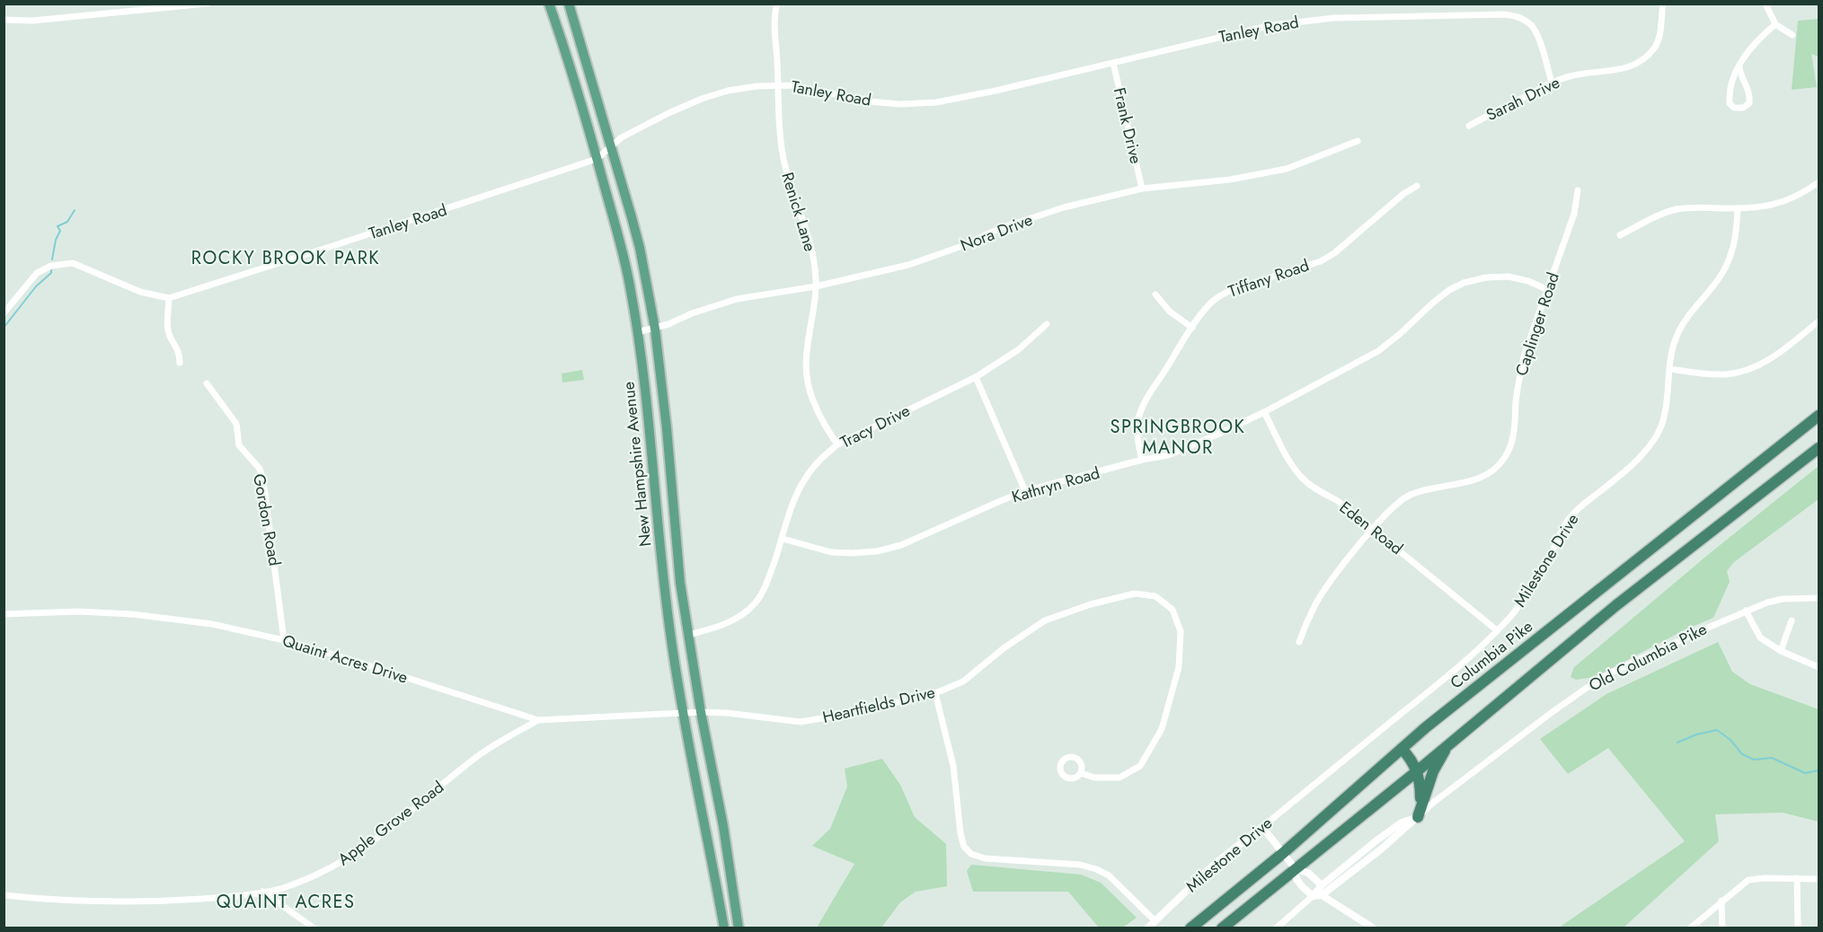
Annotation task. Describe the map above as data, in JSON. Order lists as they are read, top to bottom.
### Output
{
  "streets": {
    "highway": ["Columbia Pike"],
    "main road": ["New Hampshire Avenue"],
    "street": [
      "Tanley Road",
      "Sarah Drive",
      "Frank Drive",
      "Renick Lane",
      "Nora Drive",
      "Tiffany Road",
      "Caplinger Road",
      "Tracy Drive",
      "Kathryn Road",
      "Gordon Road",
      "Eden Road",
      "Milestone Drive",
      "Old Columbia Pike",
      "Quaint Acres Drive",
      "Heartfields Drive",
      "Apple Grove Road"
    ]
  },
  "crossings": [
    ["Tanley Road", "Sarah Drive"],
    ["Tanley Road", "Frank Drive"],
    ["Tanley Road", "Renick Lane"],
    ["Tanley Road", "New Hampshire Avenue"],
    ["Frank Drive", "Nora Drive"],
    ["Renick Lane", "Nora Drive"],
    ["Renick Lane", "Tracy Drive"],
    ["Nora Drive", "New Hampshire Avenue"],
    ["Tiffany Road", "Kathryn Road"],
    ["Caplinger Road", "Kathryn Road"],
    ["Caplinger Road", "Eden Road"],
    ["Tracy Drive", "New Hampshire Avenue"],
    ["Tracy Drive", "Kathryn Road"],
    ["New Hampshire Avenue", "Quaint Acres Drive"],
    ["New Hampshire Avenue", "Heartfields Drive"],
    ["Kathryn Road", "Eden Road"],
    ["Gordon Road", "Quaint Acres Drive"],
    ["Eden Road", "Milestone Drive"],
    ["Quaint Acres Drive", "Heartfields Drive"],
    ["Quaint Acres Drive", "Apple Grove Road"]
  ],
  "districts": ["ROCKY BROOK PARK", "SPRINGBROOK MANOR", "QUAINT ACRES"]
}
